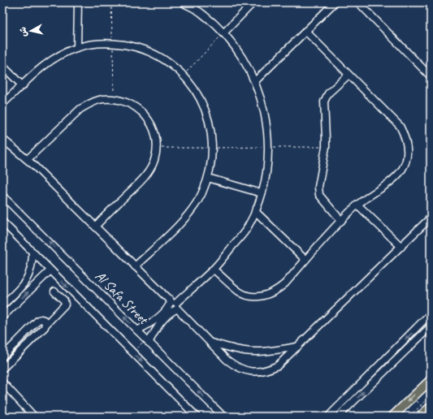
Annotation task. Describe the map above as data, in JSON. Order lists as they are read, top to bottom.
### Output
{
  "streets": {
    "street": ["Al Safa Street"]
  },
  "north": "left"
}
